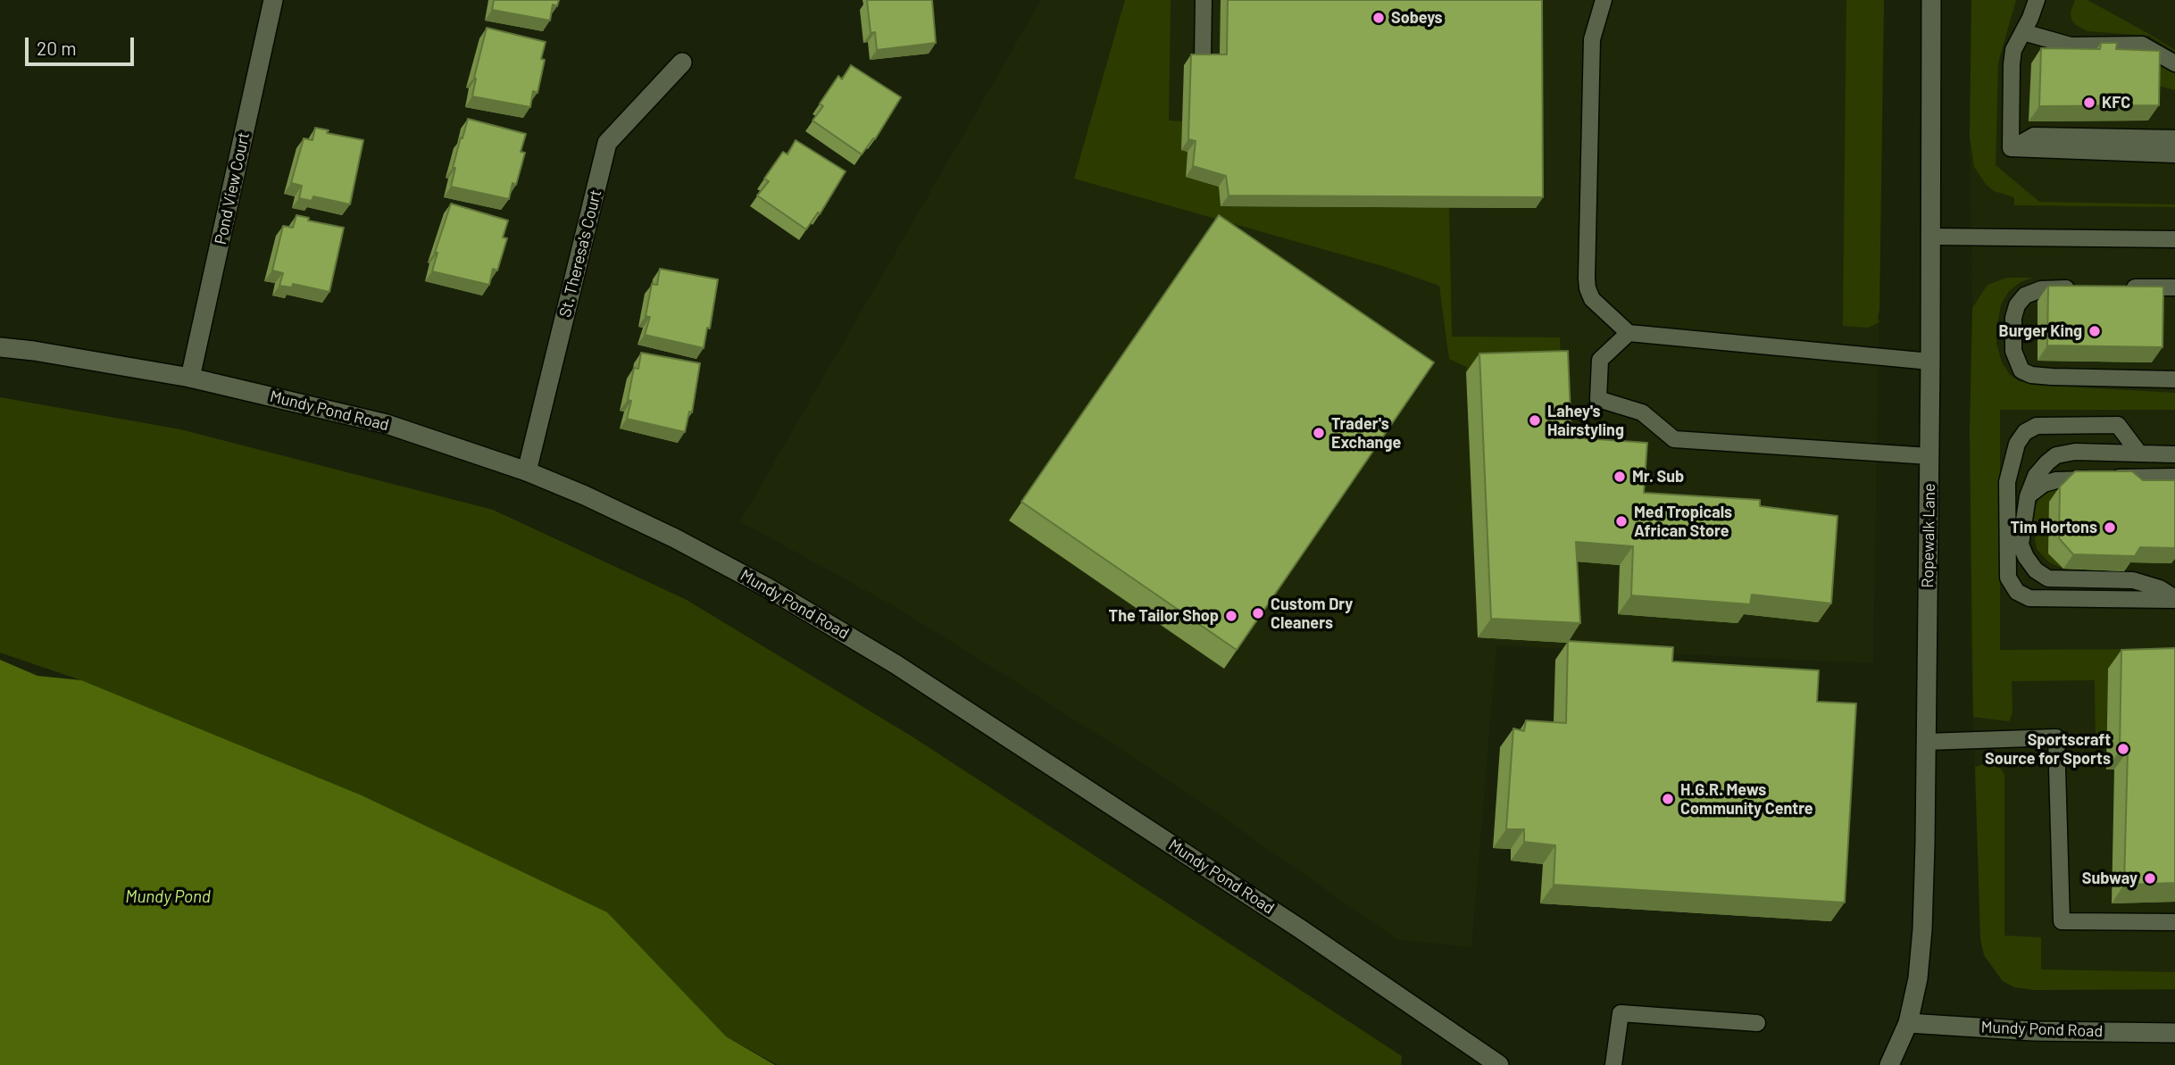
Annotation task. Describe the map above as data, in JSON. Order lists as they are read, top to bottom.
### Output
{
  "streets": {
    "street": [
      "Pond View Court",
      "St. Theresa's Court",
      "Mundy Pond Road",
      "Ropewalk Lane"
    ]
  },
  "crossings": [
    ["Pond View Court", "Mundy Pond Road"],
    ["St. Theresa's Court", "Mundy Pond Road"],
    ["Mundy Pond Road", "Ropewalk Lane"]
  ],
  "water": ["Mundy Pond"],
  "places": [
    "Sobeys",
    "KFC",
    "Burger King",
    "Lahey's Hairstyling",
    "Trader's Exchange",
    "Mr. Sub",
    "Med Tropicals African Store",
    "Tim Hortons",
    "Custom Dry Cleaners",
    "The Tailor Shop",
    "Sportscraft Source for Sports",
    "H.G.R. Mews Community Centre",
    "Subway"
  ],
  "scale_bar": "20 m"
}
